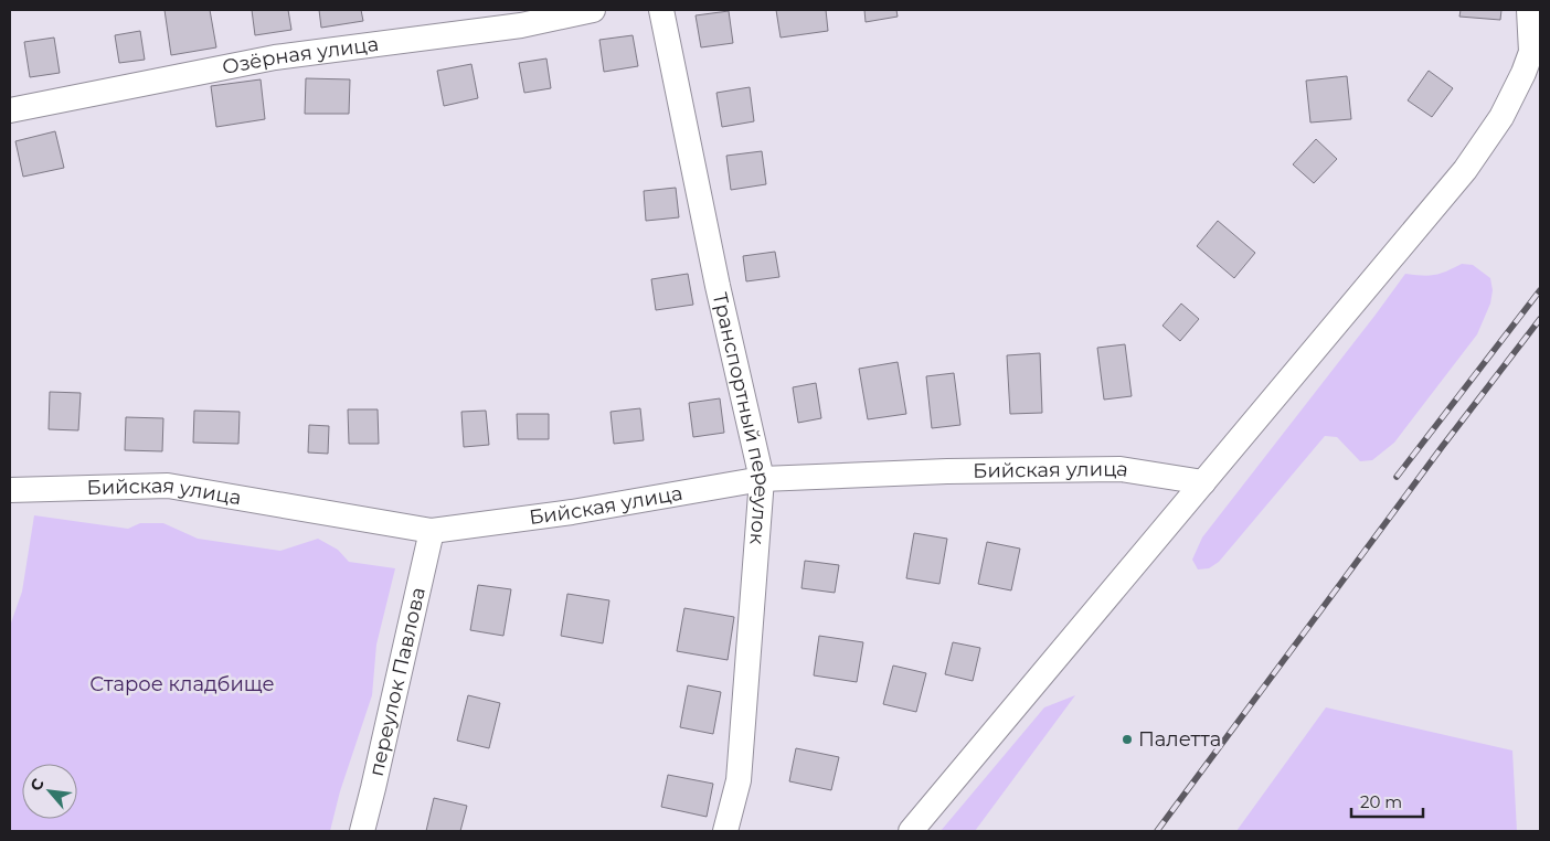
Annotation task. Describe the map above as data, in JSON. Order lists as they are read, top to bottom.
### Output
{
  "streets": {
    "street": [
      "Озёрная улица",
      "Транспортный переулок",
      "Бийская улица",
      "переулок Павлова"
    ]
  },
  "crossings": [
    ["Транспортный переулок", "Бийская улица"],
    ["Бийская улица", "переулок Павлова"]
  ],
  "parks": ["Старое кладбище"],
  "places": ["Палетта"],
  "scale_bar": "20 m",
  "north": "top left"
}
